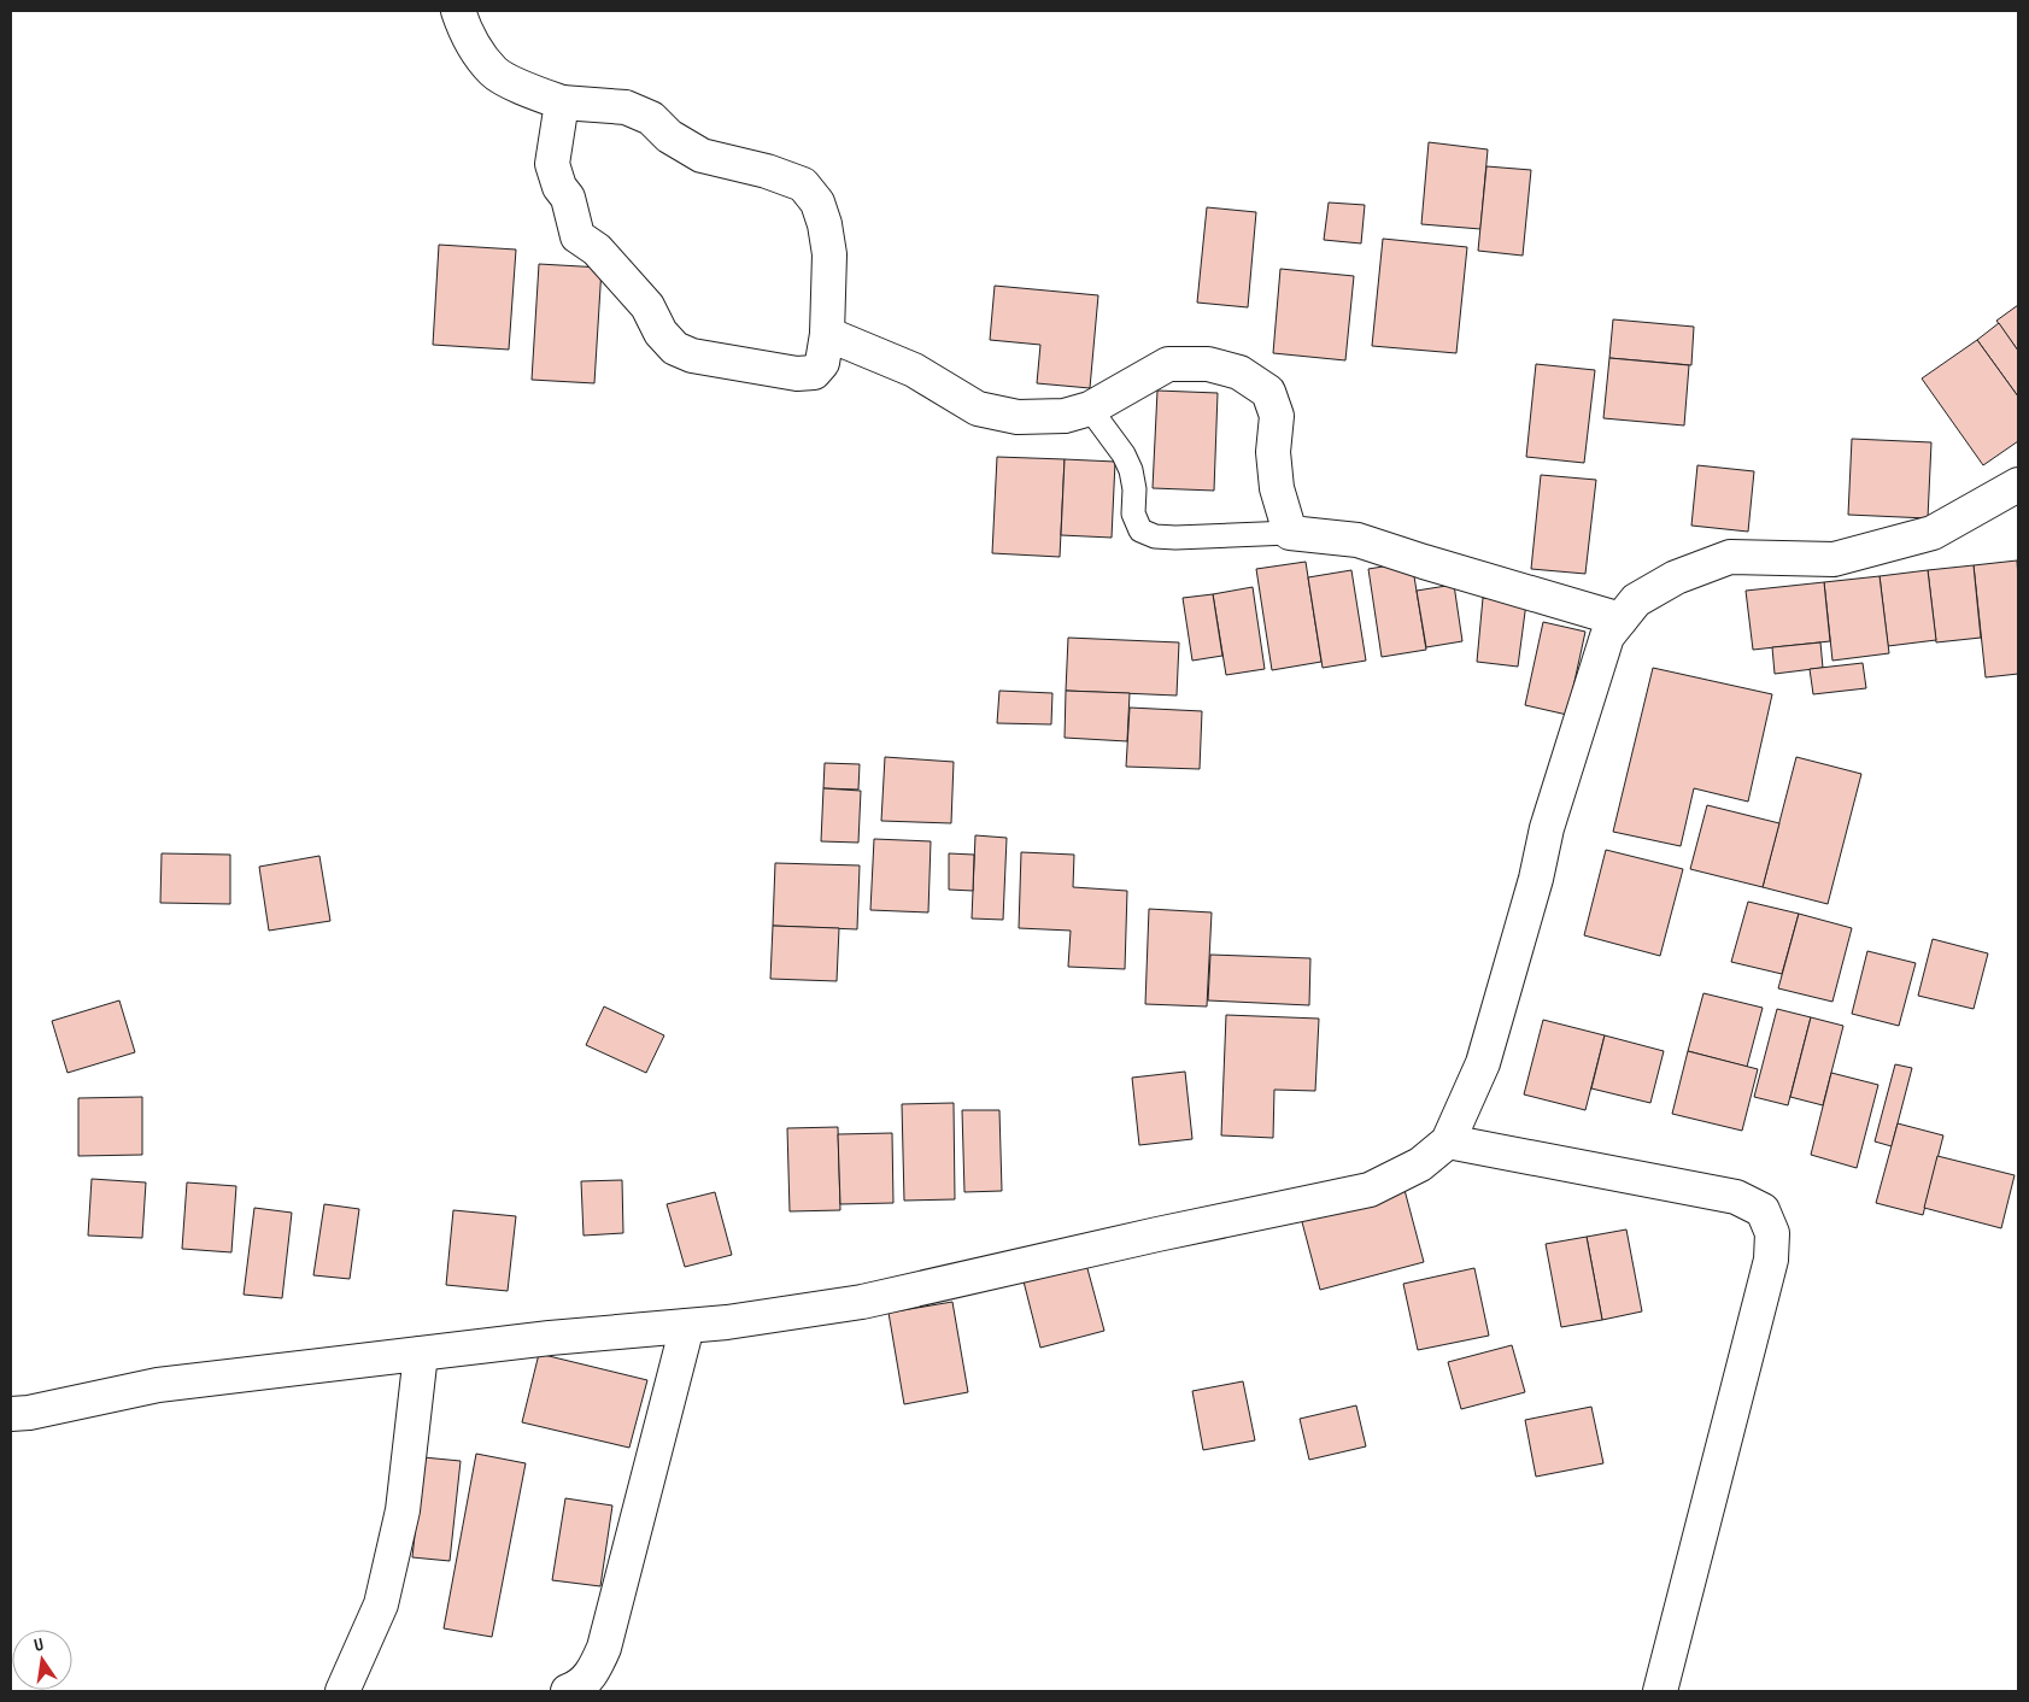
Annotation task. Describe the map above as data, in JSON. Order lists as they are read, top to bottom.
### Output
{
  "north": "top"
}
